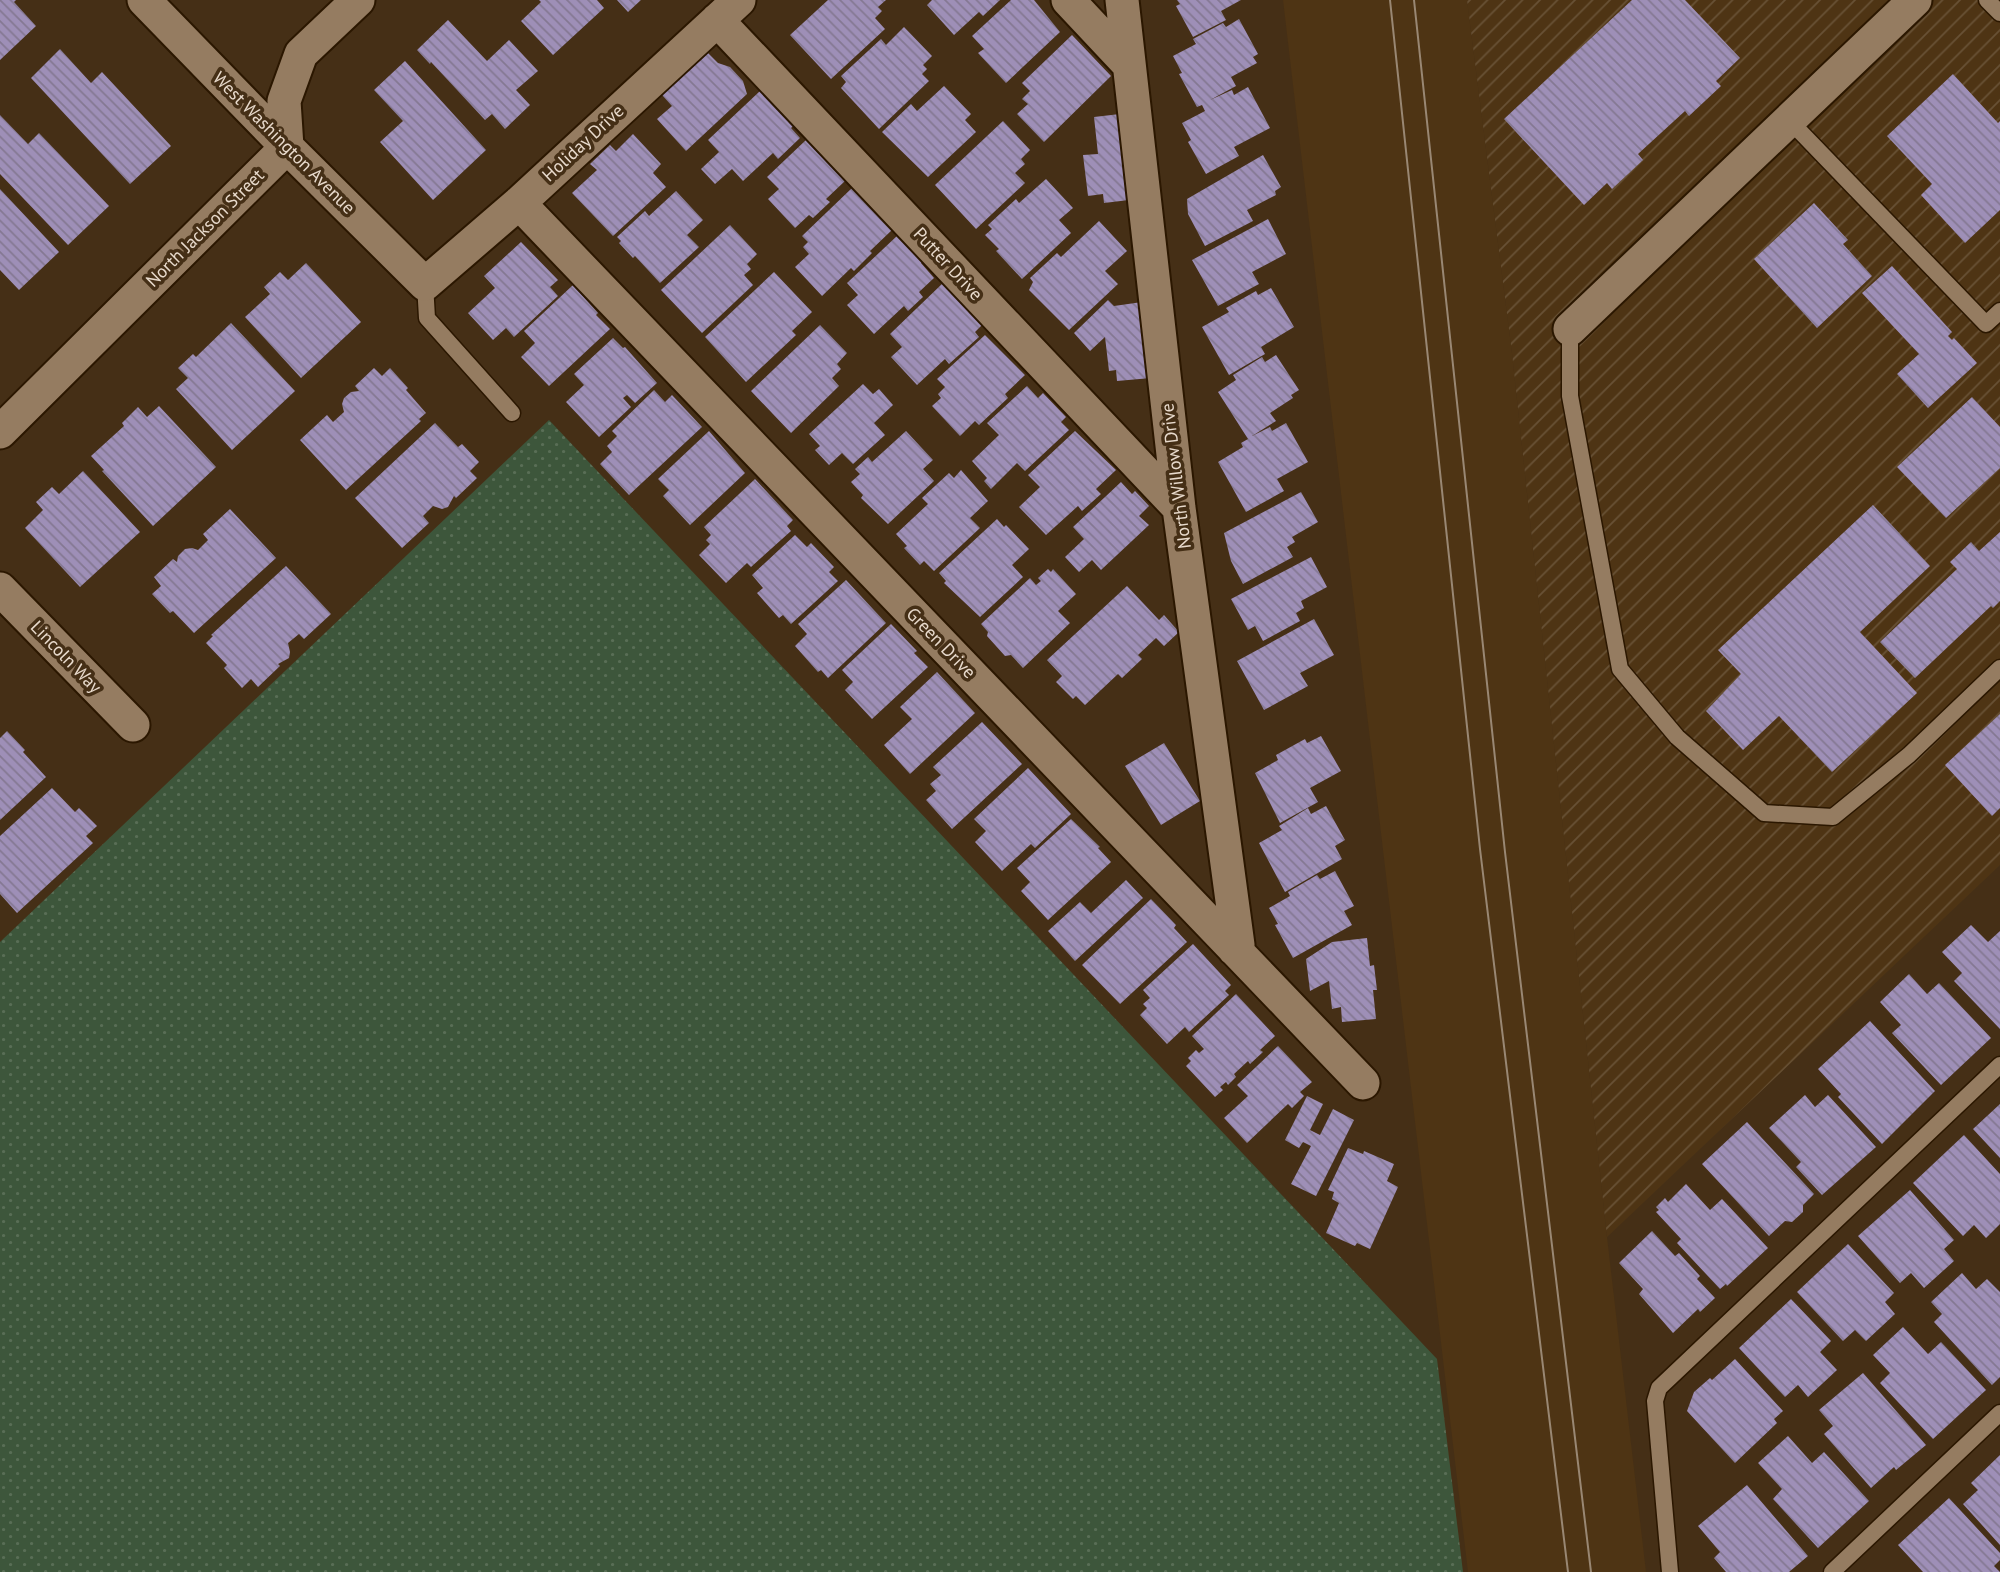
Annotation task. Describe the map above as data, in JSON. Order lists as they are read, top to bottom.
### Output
{
  "streets": {
    "street": [
      "West Washington Avenue",
      "Holiday Drive",
      "North Jackson Street",
      "Putter Drive",
      "North Willow Drive",
      "Green Drive",
      "Lincoln Way"
    ]
  },
  "crossings": [
    ["West Washington Avenue", "Holiday Drive"],
    ["West Washington Avenue", "North Jackson Street"],
    ["Holiday Drive", "Putter Drive"],
    ["Holiday Drive", "Green Drive"],
    ["Putter Drive", "North Willow Drive"],
    ["North Willow Drive", "Green Drive"]
  ]
}
